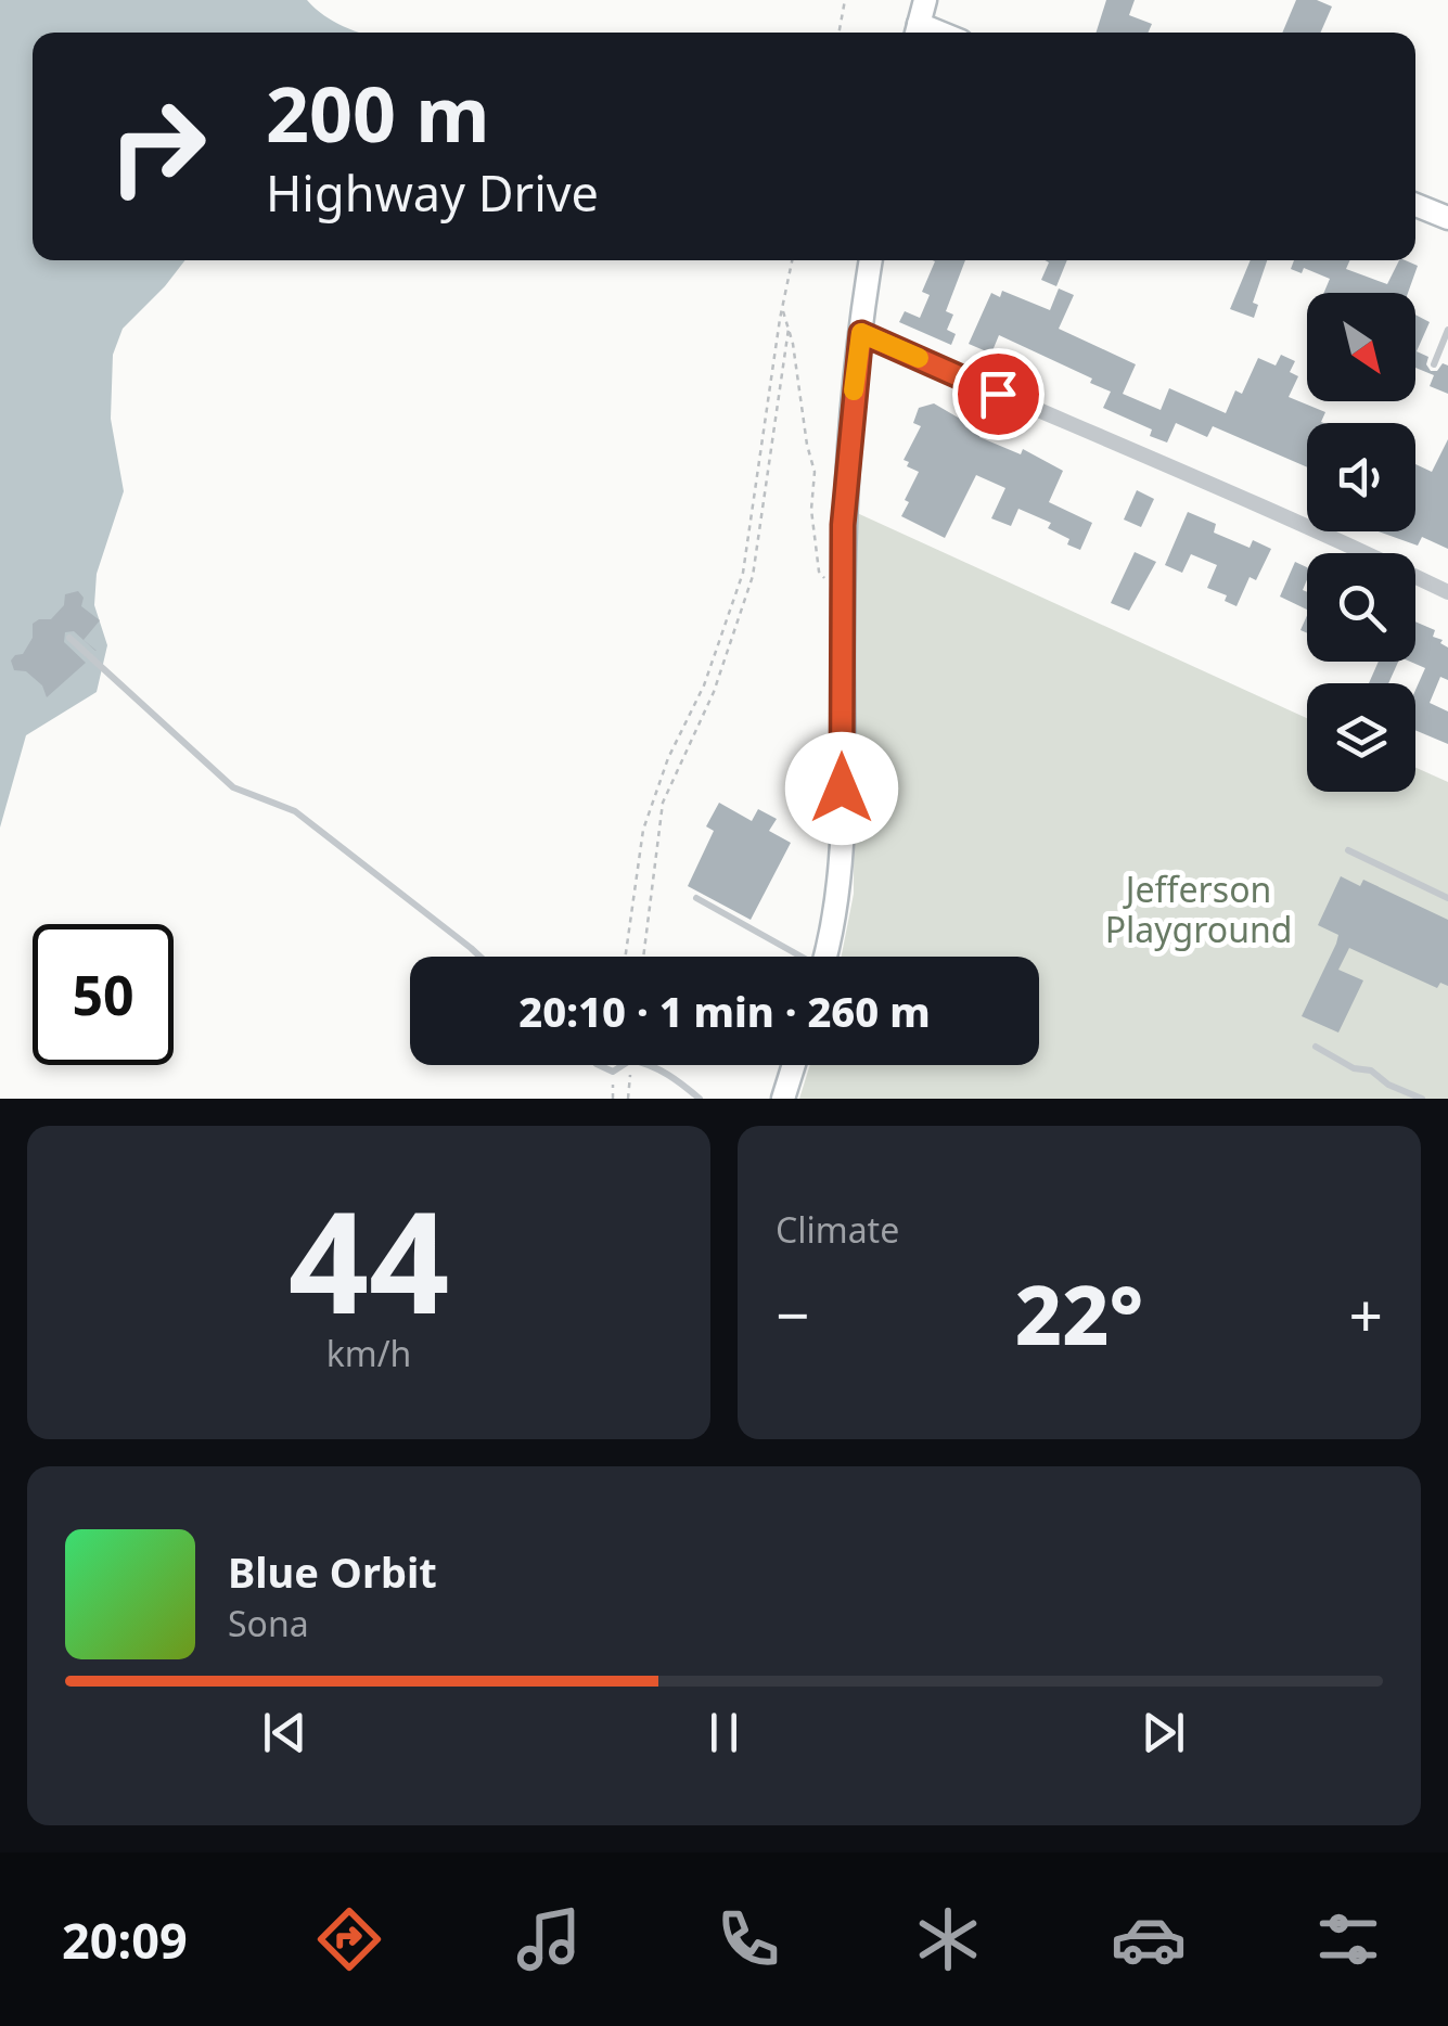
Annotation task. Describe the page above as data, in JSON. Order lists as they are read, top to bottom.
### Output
{
  "parks": ["Jefferson Playground"],
  "north": "bottom right",
  "page": {
    "turn": ["200 m", "Highway Drive"],
    "limit": "50",
    "trip": "20:10 · 1 min · 260 m",
    "tile": [
      ["44", "km/h"],
      "Climate"
    ],
    "heat": ["−", "22°", "+"],
    "song": ["Blue Orbit", "Sona"],
    "tabs": "20:09"
  }
}
